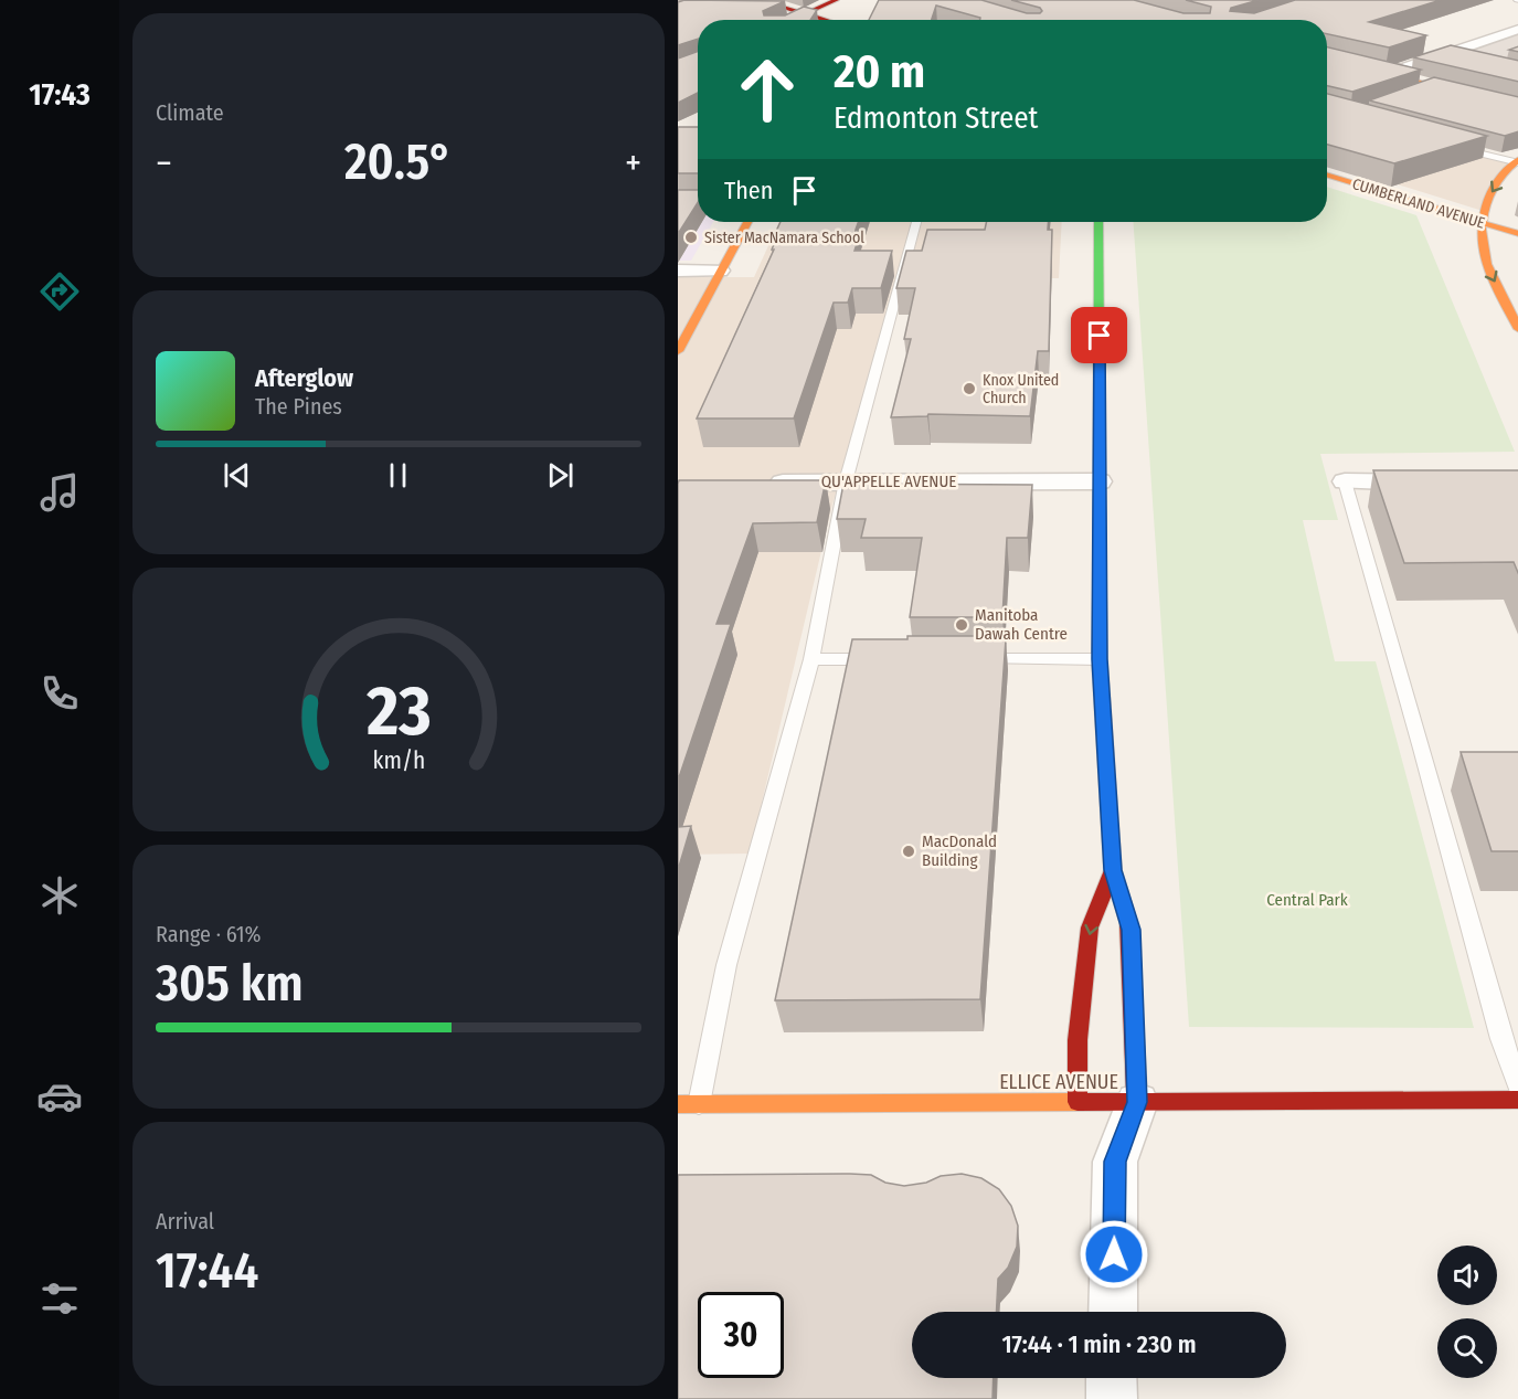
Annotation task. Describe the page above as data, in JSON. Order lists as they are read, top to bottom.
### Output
{
  "streets": {
    "street": ["CUMBERLAND AVENUE", "QU'APPELLE AVENUE", "ELLICE AVENUE"]
  },
  "parks": ["Central Park"],
  "places": [
    "Sister MacNamara School",
    "Knox United Church",
    "Manitoba Dawah Centre",
    "MacDonald Building"
  ],
  "page": {
    "tabs": "17:43",
    "tile": [
      "Climate",
      ["Range · 61%", "305 km"],
      ["Arrival", "17:44"]
    ],
    "turn": ["20 m", "Edmonton Street"],
    "heat": ["−", "20.5°", "+"],
    "then": "Then",
    "song": ["Afterglow", "The Pines"],
    "limit": "30",
    "trip": "17:44 · 1 min · 230 m",
    "gauge": ["23", "km/h"]
  }
}
